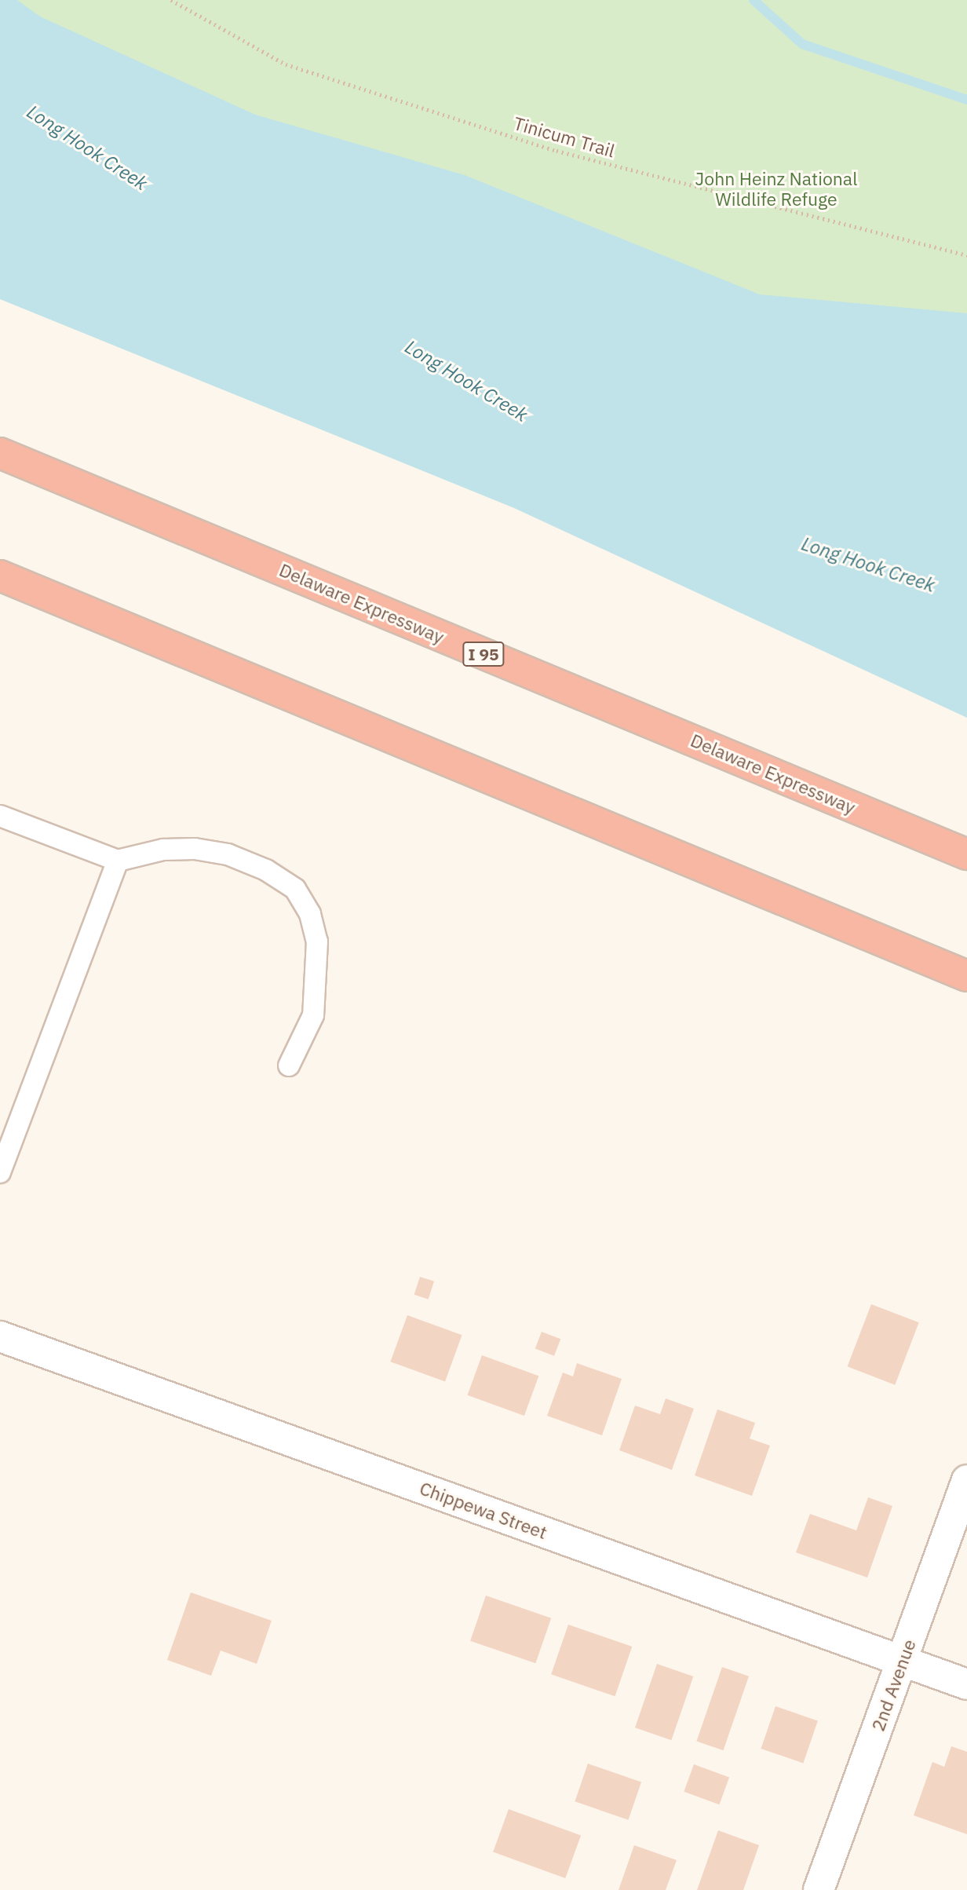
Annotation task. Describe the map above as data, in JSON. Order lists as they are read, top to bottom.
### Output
{
  "streets": {
    "highway": ["Delaware Expressway", "I 95"],
    "street": ["Chippewa Street", "2nd Avenue"],
    "path": ["Tinicum Trail"]
  },
  "crossings": [
    ["Chippewa Street", "2nd Avenue"]
  ],
  "water": ["Long Hook Creek"],
  "parks": ["John Heinz National Wildlife Refuge"]
}
